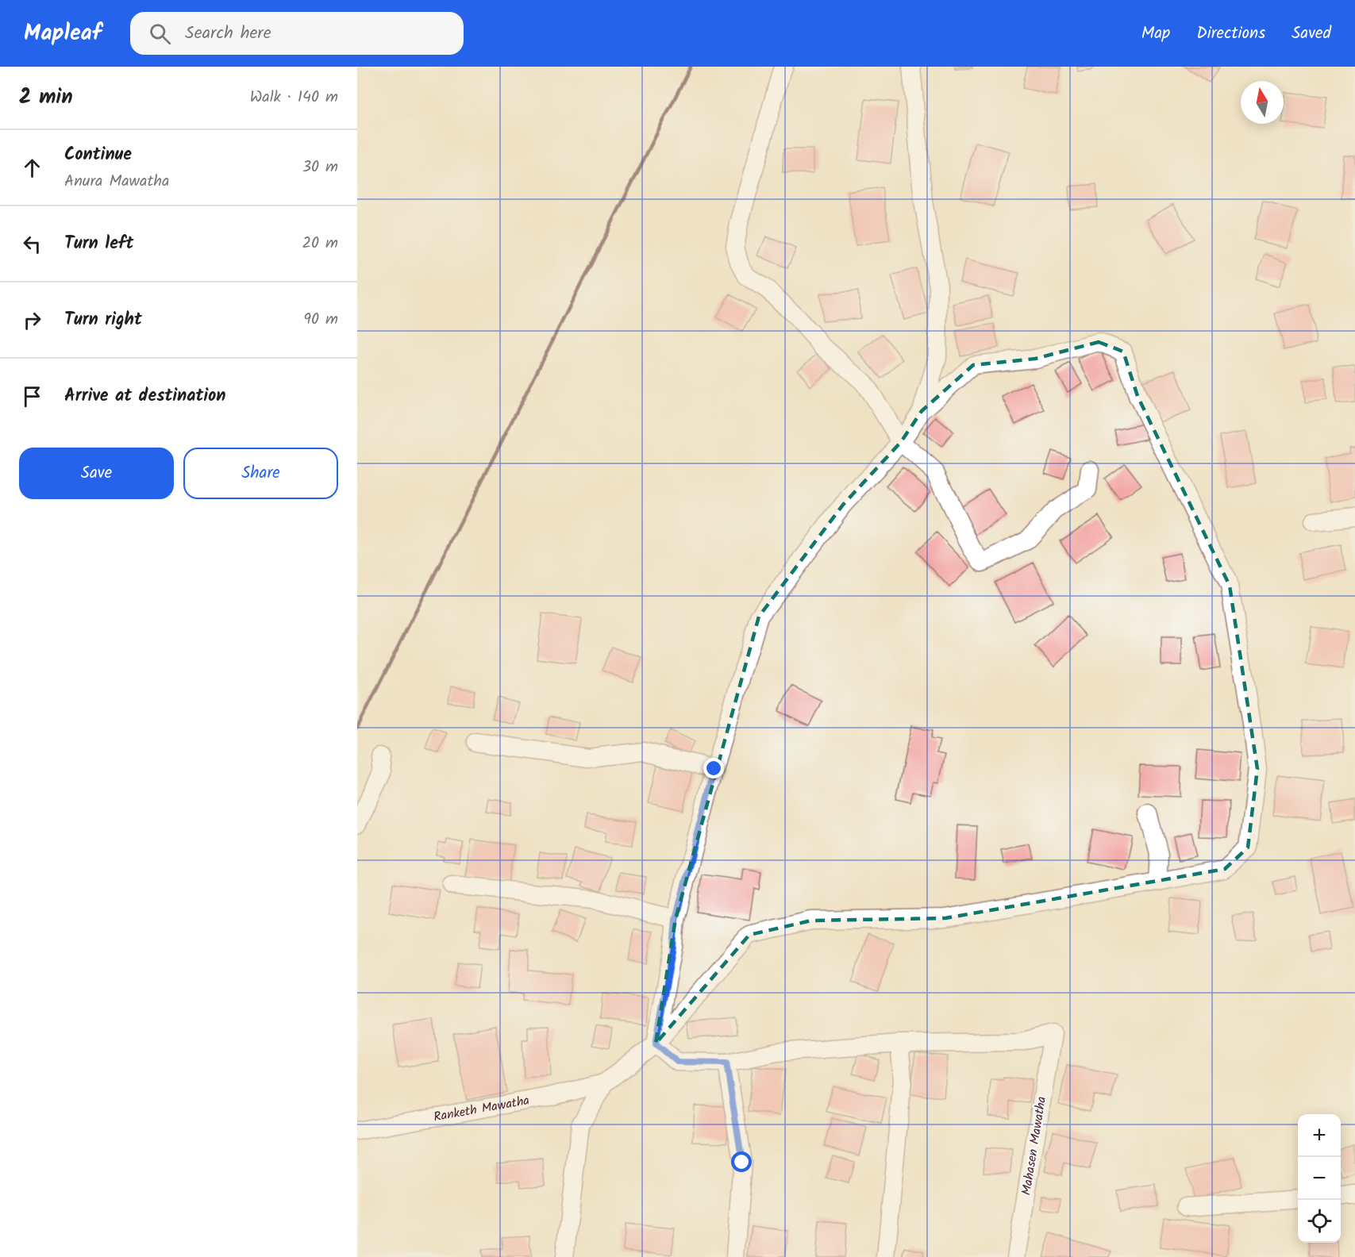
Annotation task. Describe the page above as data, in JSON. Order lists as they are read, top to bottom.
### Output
{
  "streets": {
    "street": ["Ranketh Mawatha", "Mahasen Mawatha"]
  },
  "north": "top",
  "page": {
    "header": "Mapleaf",
    "search": "Search here",
    "nav": ["Map", "Directions", "Saved"],
    "heading": ["2 min", "Walk · 140 m"],
    "list": [
      ["Continue", "Anura Mawatha", "30 m"],
      ["Turn left", "20 m"],
      ["Turn right", "90 m"],
      "Arrive at destination"
    ],
    "buttons": ["Save", "Share"],
    "map_buttons": ["+", "−"]
  }
}
